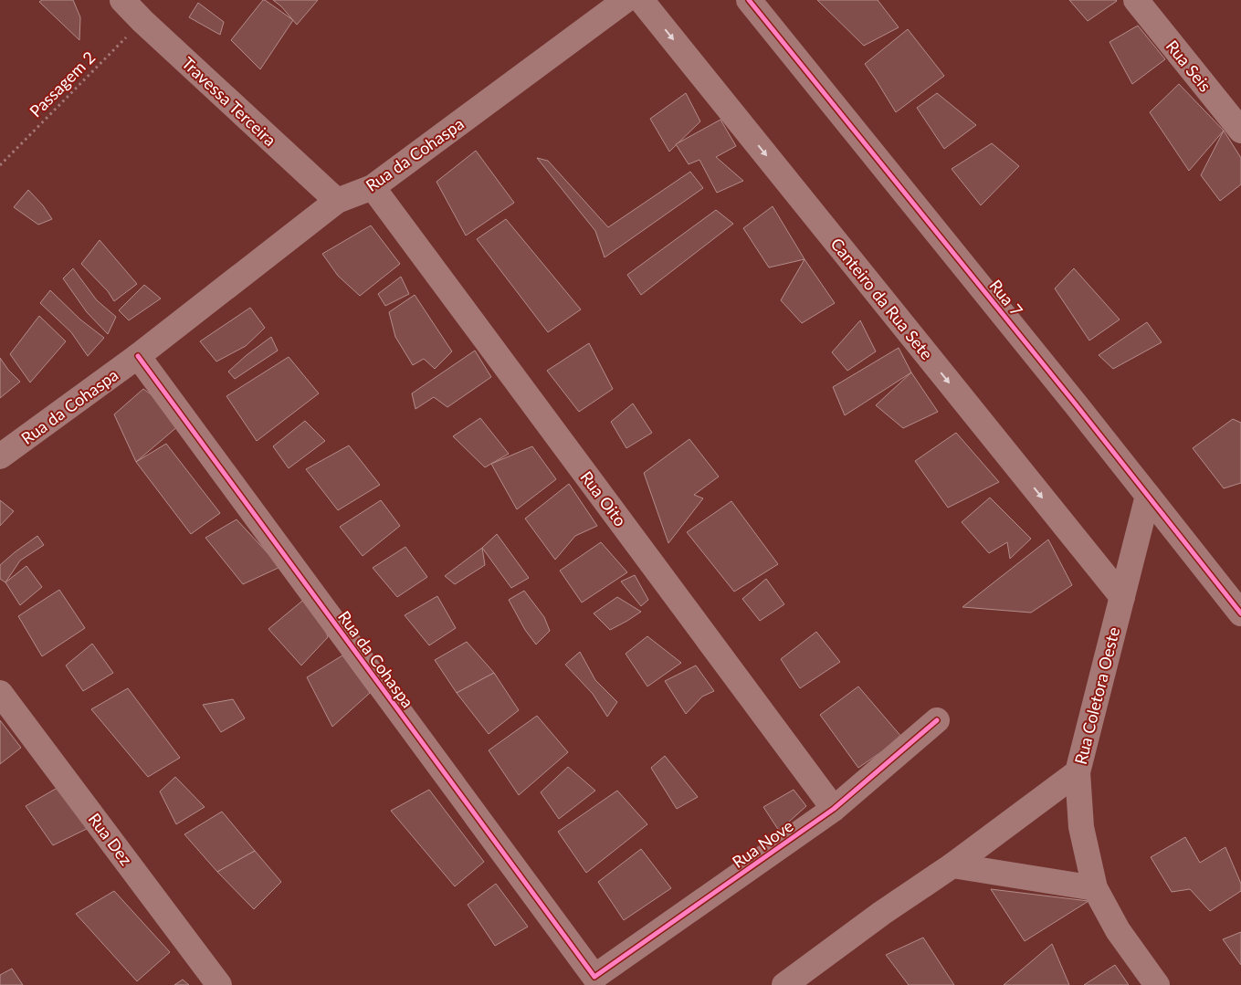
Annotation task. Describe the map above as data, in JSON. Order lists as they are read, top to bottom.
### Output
{
  "streets": {
    "street": [
      "Rua Seis",
      "Travessa Terceira",
      "Rua da Cohaspa",
      "Rua 7",
      "Canteiro da Rua Sete",
      "Rua Oito",
      "Rua Coletora Oeste",
      "Rua Dez",
      "Rua Nove"
    ],
    "path": ["Passagem 2"]
  },
  "crossings": [
    ["Passagem 2", "Travessa Terceira"],
    ["Travessa Terceira", "Rua da Cohaspa"],
    ["Rua da Cohaspa", "Rua Oito"],
    ["Rua da Cohaspa", "Rua Nove"],
    ["Rua 7", "Rua Coletora Oeste"],
    ["Canteiro da Rua Sete", "Rua Coletora Oeste"],
    ["Rua Oito", "Rua Nove"]
  ],
  "one_way": ["Canteiro da Rua Sete"]
}
